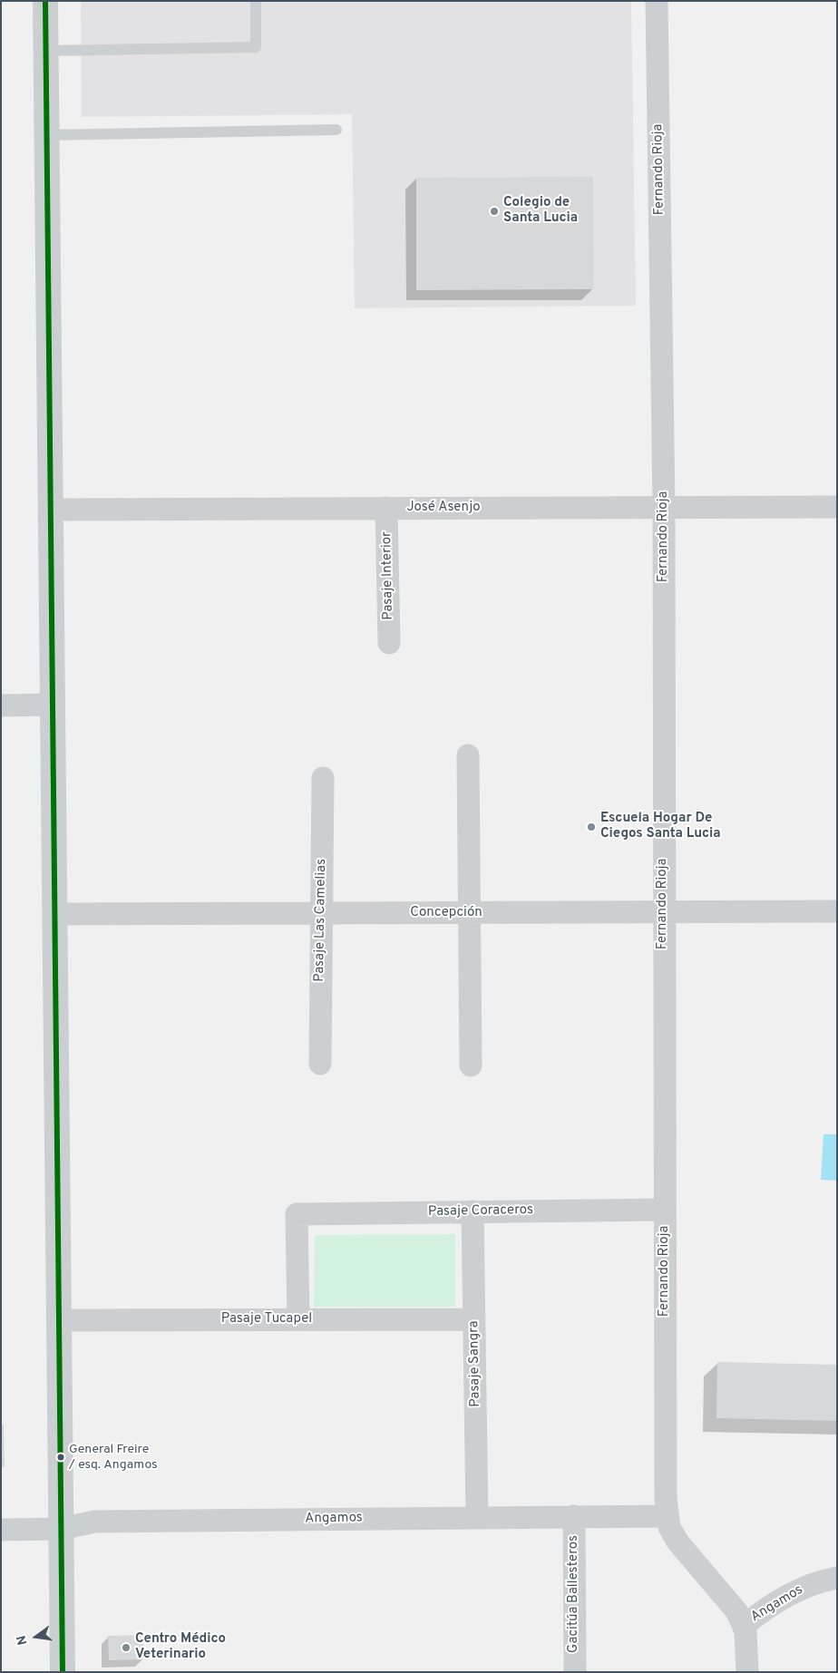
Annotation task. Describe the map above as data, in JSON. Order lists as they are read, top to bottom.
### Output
{
  "streets": {
    "street": [
      "Fernando Rioja",
      "José Asenjo",
      "Pasaje Interior",
      "Concepción",
      "Pasaje Las Camelias",
      "Pasaje Coraceros",
      "Pasaje Tucapel",
      "Pasaje Sangra",
      "Angamos",
      "Gacitúa Ballesteros"
    ]
  },
  "crossings": [
    ["Fernando Rioja", "José Asenjo"],
    ["Fernando Rioja", "Concepción"],
    ["Fernando Rioja", "Pasaje Coraceros"],
    ["Fernando Rioja", "Angamos"],
    ["José Asenjo", "Pasaje Interior"],
    ["Concepción", "Pasaje Las Camelias"],
    ["Pasaje Coraceros", "Pasaje Tucapel"],
    ["Pasaje Coraceros", "Pasaje Sangra"],
    ["Pasaje Tucapel", "Pasaje Sangra"],
    ["Pasaje Sangra", "Angamos"],
    ["Angamos", "Gacitúa Ballesteros"]
  ],
  "places": [
    "Colegio de Santa Lucia",
    "Escuela Hogar De Ciegos Santa Lucia",
    "General Freire / esq. Angamos",
    "Centro Médico Veterinario"
  ],
  "north": "left"
}
